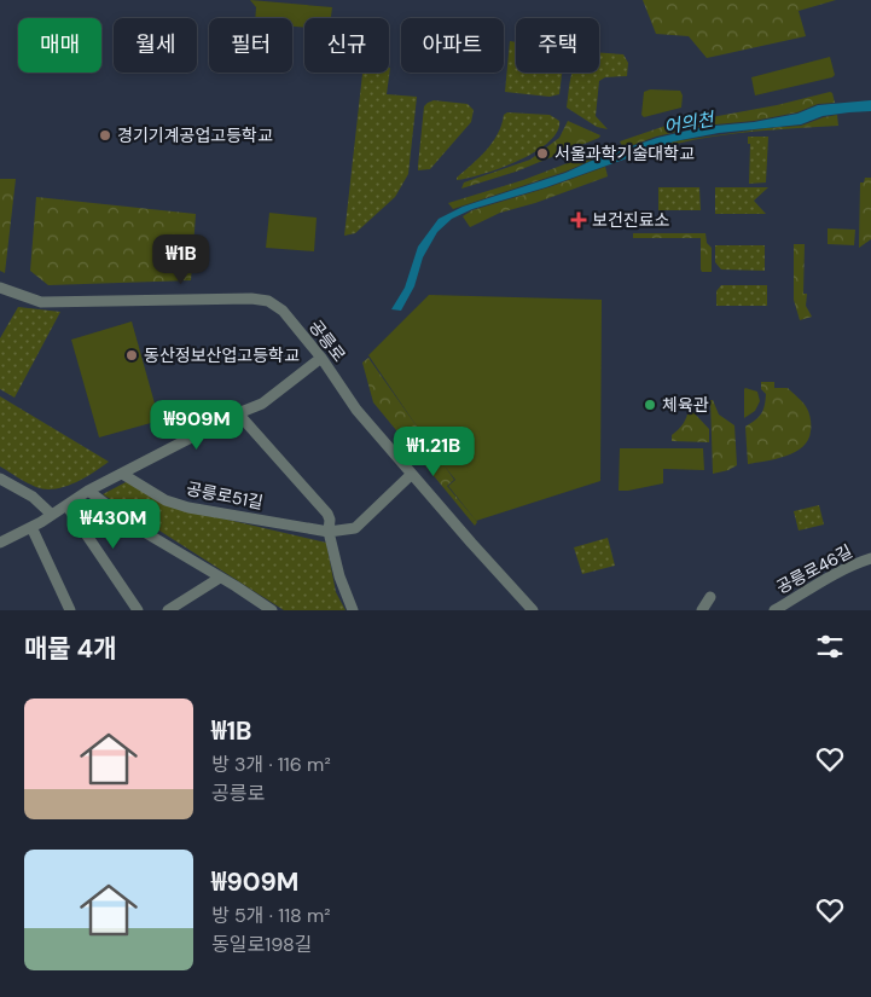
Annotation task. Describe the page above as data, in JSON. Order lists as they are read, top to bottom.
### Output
{
  "streets": {
    "street": ["공릉로", "공릉로51길", "공릉로46길"]
  },
  "crossings": [
    ["공릉로", "공릉로51길"]
  ],
  "water": ["어의천"],
  "places": {
    "other": [
      "경기기계공업고등학교",
      "서울과학기술대학교",
      "동산정보산업고등학교",
      "체육관"
    ],
    "health": ["보건진료소"]
  },
  "page": {
    "chip": [
      "매매",
      "월세",
      "필터",
      "신규",
      "아파트",
      "주택"
    ],
    "price": [
      "₩1B",
      "₩909M",
      "₩1.21B",
      "₩430M"
    ],
    "heading": "매물 4개",
    "list": [
      {
        "name": "₩1B",
        "note": "방 3개 · 116 m² · 공릉로"
      },
      {
        "name": "₩909M",
        "note": "방 5개 · 118 m² · 동일로198길"
      }
    ]
  }
}
